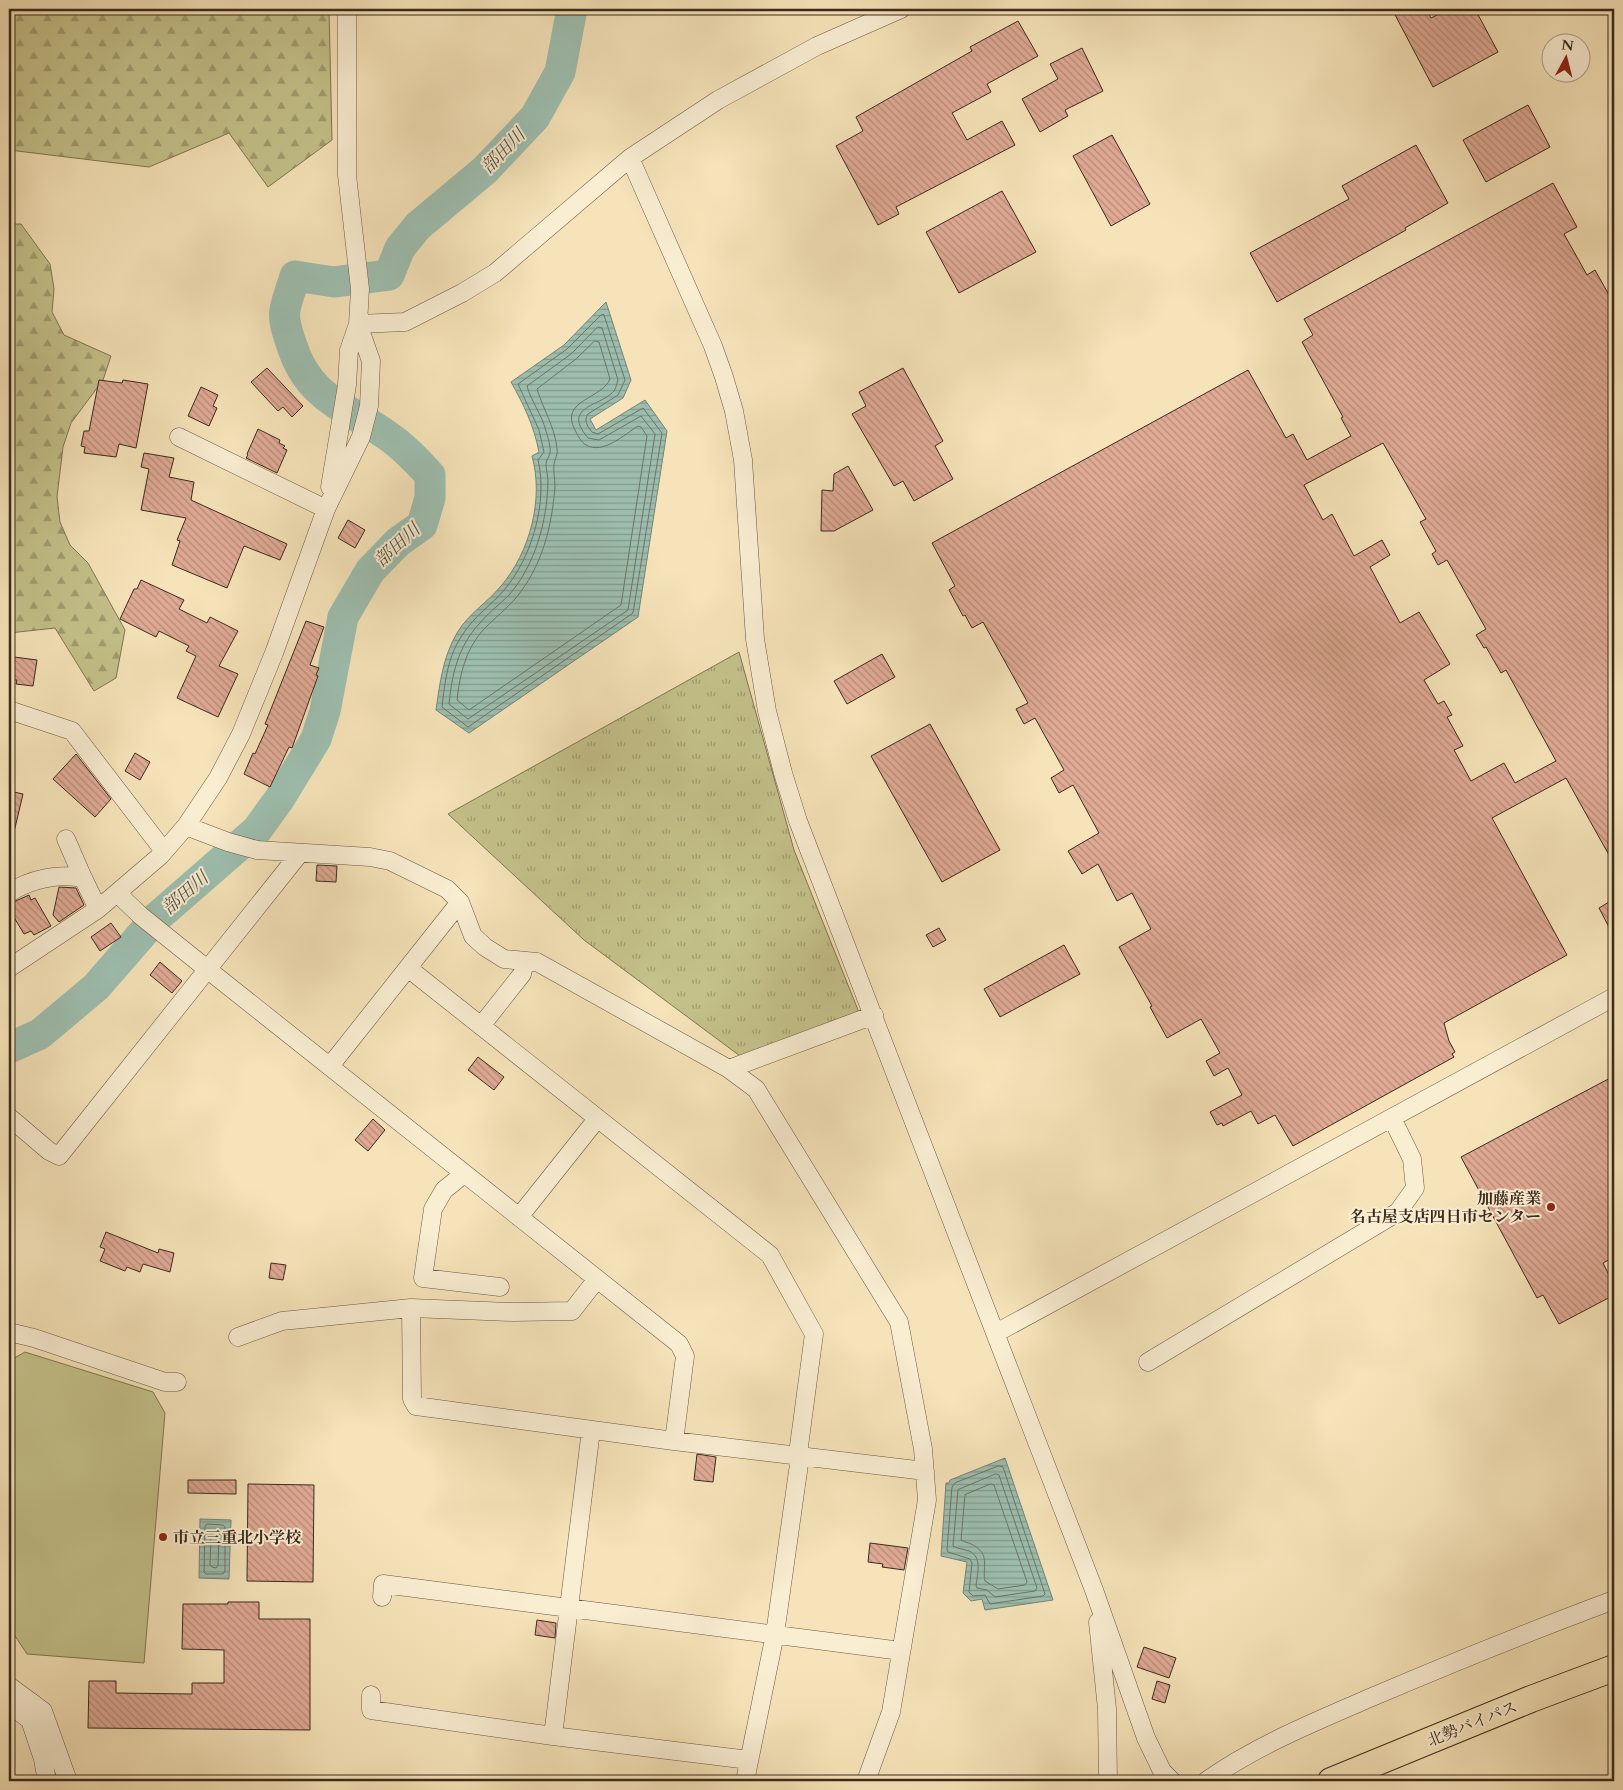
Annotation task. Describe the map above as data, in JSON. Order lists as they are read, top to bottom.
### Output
{
  "streets": {
    "highway": ["北勢バイパス"]
  },
  "water": ["部田川"],
  "places": ["加藤産業 名古屋支店四日市センター", "市立三重北小学校"],
  "north": "top"
}
